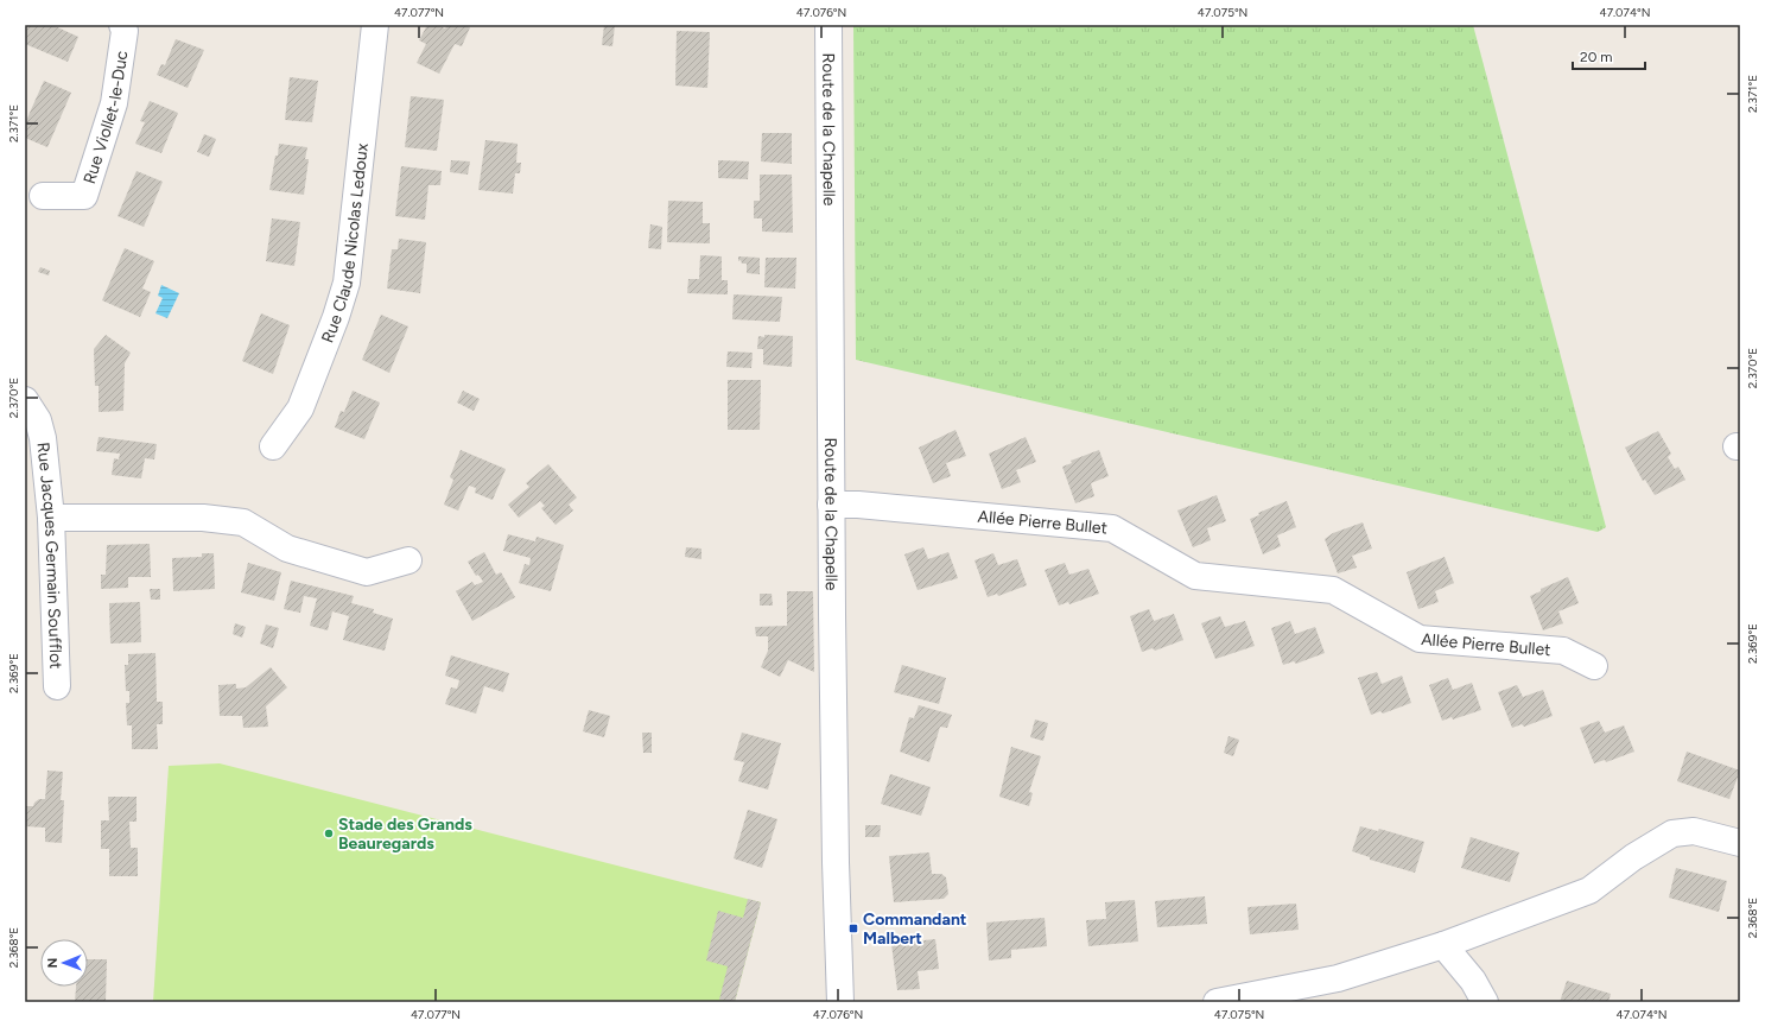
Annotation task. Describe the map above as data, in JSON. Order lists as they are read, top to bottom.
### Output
{
  "streets": {
    "street": [
      "Rue Viollet-le-Duc",
      "Route de la Chapelle",
      "Rue Claude Nicolas Ledoux",
      "Allée Pierre Bullet",
      "Rue Jacques Germain Soufflot"
    ]
  },
  "crossings": [
    ["Route de la Chapelle", "Allée Pierre Bullet"]
  ],
  "places": {
    "other": ["Stade des Grands Beauregards"],
    "transit": ["Commandant Malbert"]
  },
  "scale_bar": "20 m",
  "north": "left",
  "coordinates": [
    "47.077°N",
    "47.076°N",
    "47.075°N",
    "47.074°N",
    "2.371°E",
    "2.370°E",
    "2.369°E",
    "2.368°E"
  ]
}
